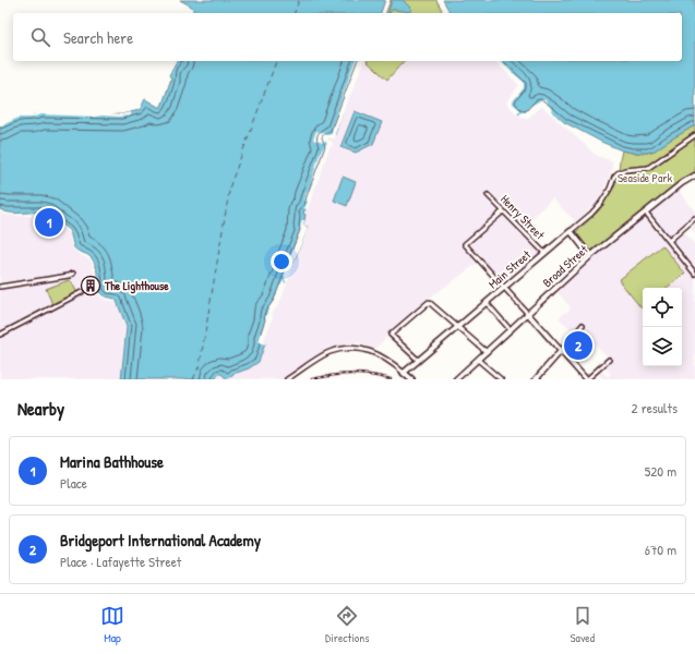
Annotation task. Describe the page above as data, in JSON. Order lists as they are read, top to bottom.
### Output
{
  "streets": {
    "street": ["Henry Street", "Broad Street", "Main Street"]
  },
  "crossings": [
    ["Henry Street", "Main Street"]
  ],
  "parks": ["Seaside Park"],
  "places": {
    "building": ["The Lighthouse"]
  },
  "page": {
    "search": "Search here",
    "pins": ["1", "2"],
    "heading": ["Nearby", "2 results"],
    "list": [
      {
        "mark": "1",
        "name": "Marina Bathhouse",
        "note": "Place",
        "value": "520 m"
      },
      {
        "mark": "2",
        "name": "Bridgeport International Academy",
        "note": "Place · Lafayette Street",
        "value": "670 m"
      }
    ],
    "nav": ["Map", "Directions", "Saved"]
  }
}
